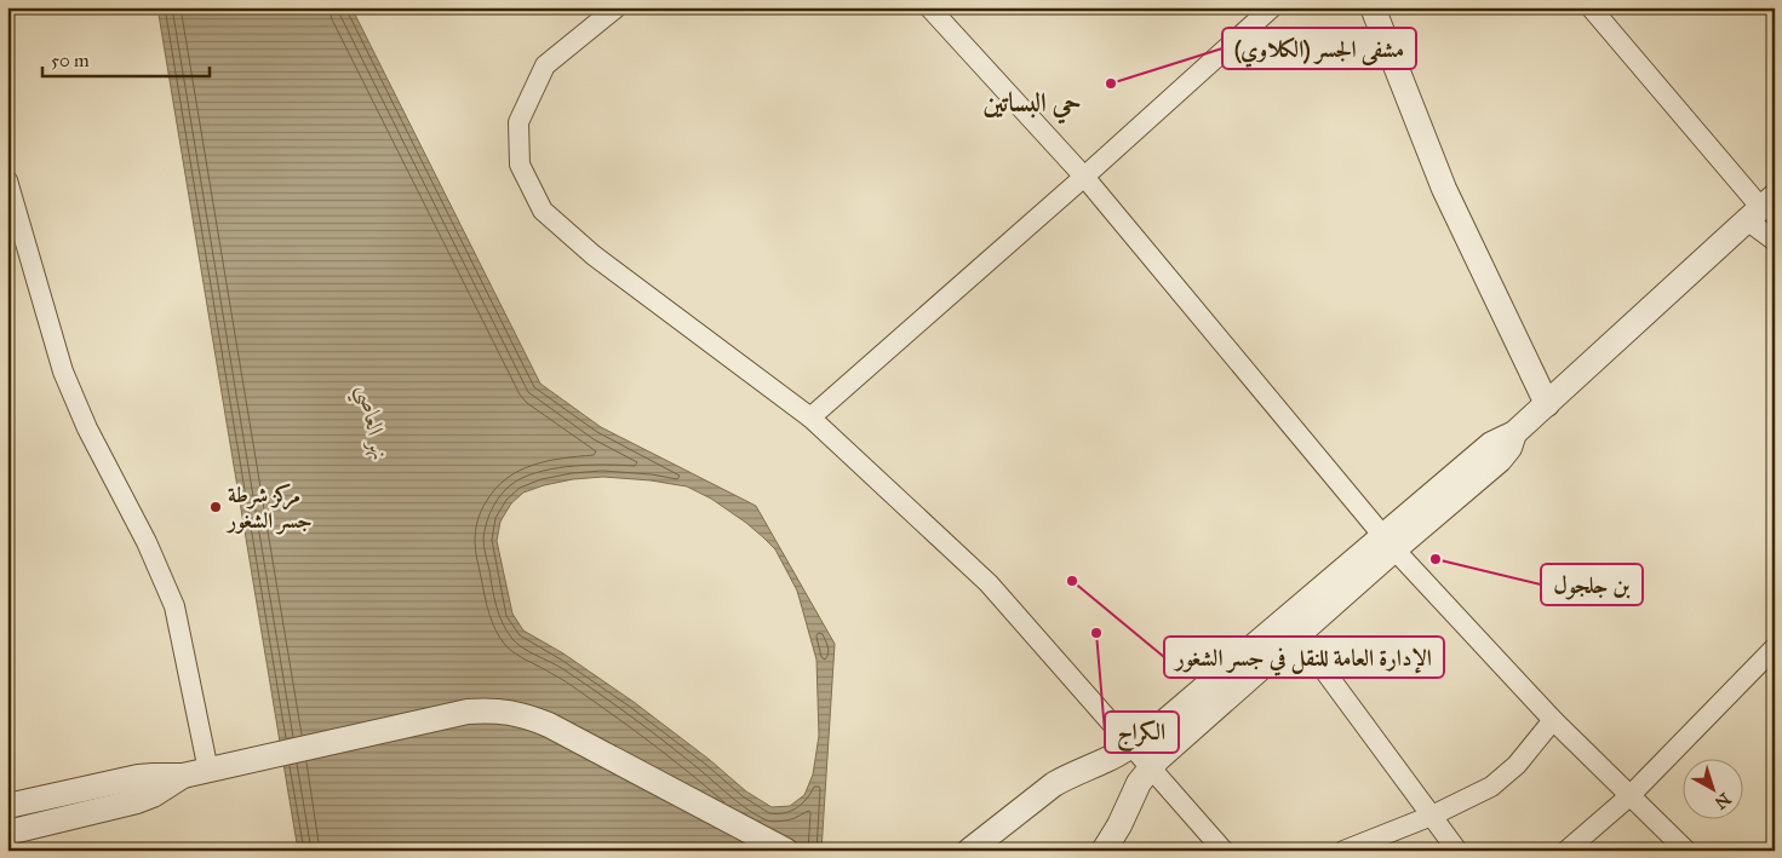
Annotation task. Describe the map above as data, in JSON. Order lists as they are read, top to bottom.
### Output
{
  "districts": ["حي البساتين"],
  "water": ["نهر العاصي"],
  "places": [
    "مشفى الجسر (الكلاوي)",
    "مركز شرطة جسر الشغور",
    "بن جلجول",
    "الإدارة العامة للنقل في جسر الشغور",
    "الكراج"
  ],
  "scale_bar": "50 m",
  "north": "bottom right"
}
